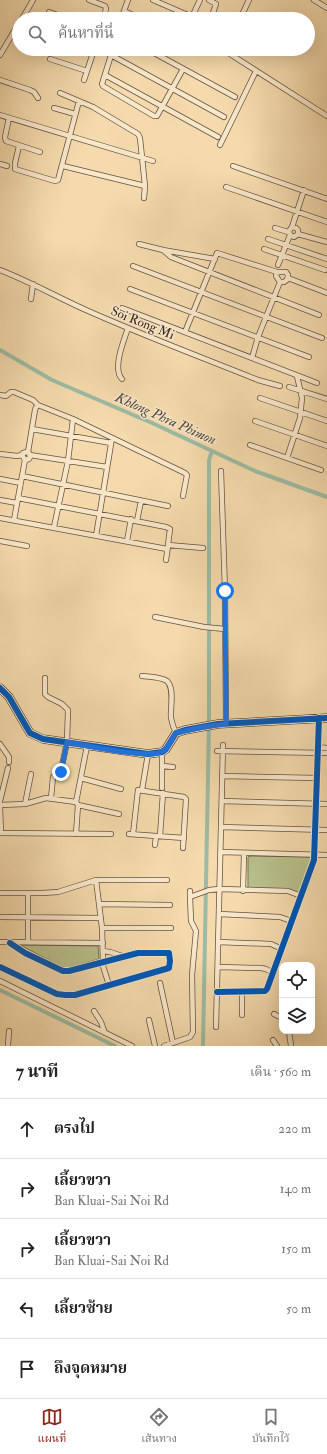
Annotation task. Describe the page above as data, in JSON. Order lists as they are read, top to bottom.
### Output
{
  "streets": {
    "street": ["Soi Rong Mi"]
  },
  "water": ["Khlong Phra Phimon"],
  "page": {
    "search": "ค้นหาที่นี่",
    "heading": ["7 นาที", "เดิน · 560 m"],
    "list": [
      ["ตรงไป", "220 m"],
      ["เลี้ยวขวา", "Ban Kluai-Sai Noi Rd", "140 m"],
      ["เลี้ยวขวา", "Ban Kluai-Sai Noi Rd", "150 m"],
      ["เลี้ยวซ้าย", "50 m"],
      "ถึงจุดหมาย"
    ],
    "nav": ["แผนที่", "เส้นทาง", "บันทึกไว้"]
  }
}
